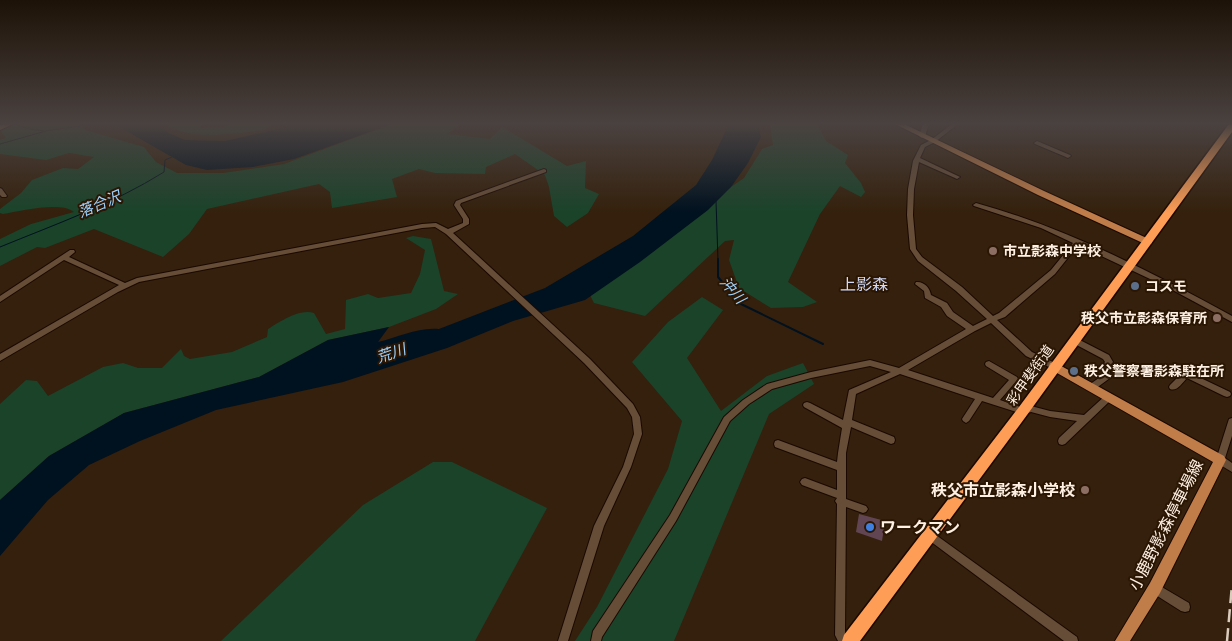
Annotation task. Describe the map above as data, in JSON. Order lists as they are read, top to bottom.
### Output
{
  "streets": {
    "highway": ["彩甲斐街道"],
    "main road": ["小鹿野影森停車場線"]
  },
  "crossings": [
    ["彩甲斐街道", "小鹿野影森停車場線"]
  ],
  "districts": ["上影森"],
  "water": ["落合沢", "沖川", "荒川"],
  "places": [
    "市立影森中学校",
    "コスモ",
    "秩父市立影森保育所",
    "秩父警察署影森駐在所",
    "秩父市立影森小学校",
    "ワークマン"
  ]
}
